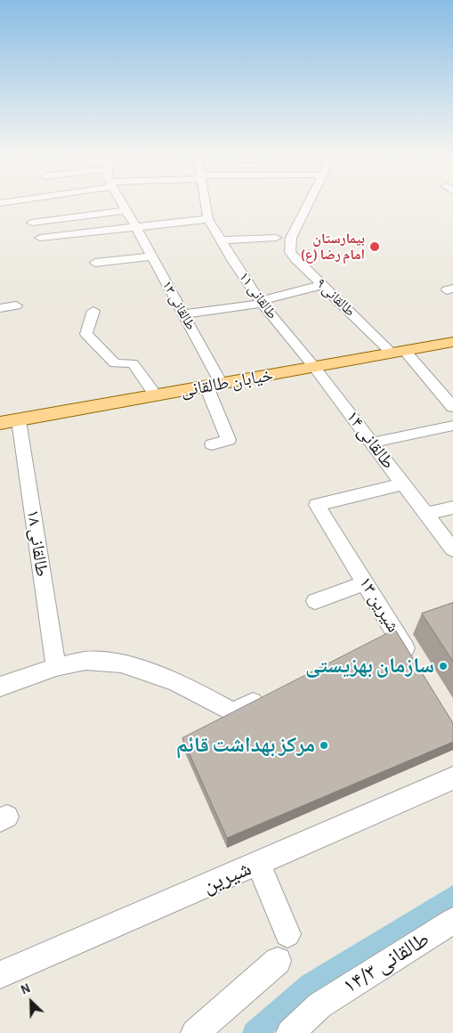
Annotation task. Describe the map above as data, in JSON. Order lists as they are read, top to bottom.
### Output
{
  "streets": {
    "main road": ["خیابان طالقانی"],
    "street": [
      "طالقانی ۱۱",
      "طالقانی ۹",
      "طالقانی ۱۳",
      "طالقانی ۱۴",
      "طالقانی ۱۸",
      "شیرین ۱۳",
      "شیرین",
      "طالقانی ۱۴/۳"
    ]
  },
  "crossings": [
    ["طالقانی ۱۱", "خیابان طالقانی"],
    ["طالقانی ۱۱", "طالقانی ۱۴"],
    ["طالقانی ۹", "خیابان طالقانی"],
    ["طالقانی ۱۳", "خیابان طالقانی"],
    ["خیابان طالقانی", "طالقانی ۱۴"],
    ["خیابان طالقانی", "طالقانی ۱۸"]
  ],
  "places": ["بیمارستان امام رضا (ع)", "سازمان بهزیستی", "مرکز بهداشت قائم"],
  "north": "top left"
}
